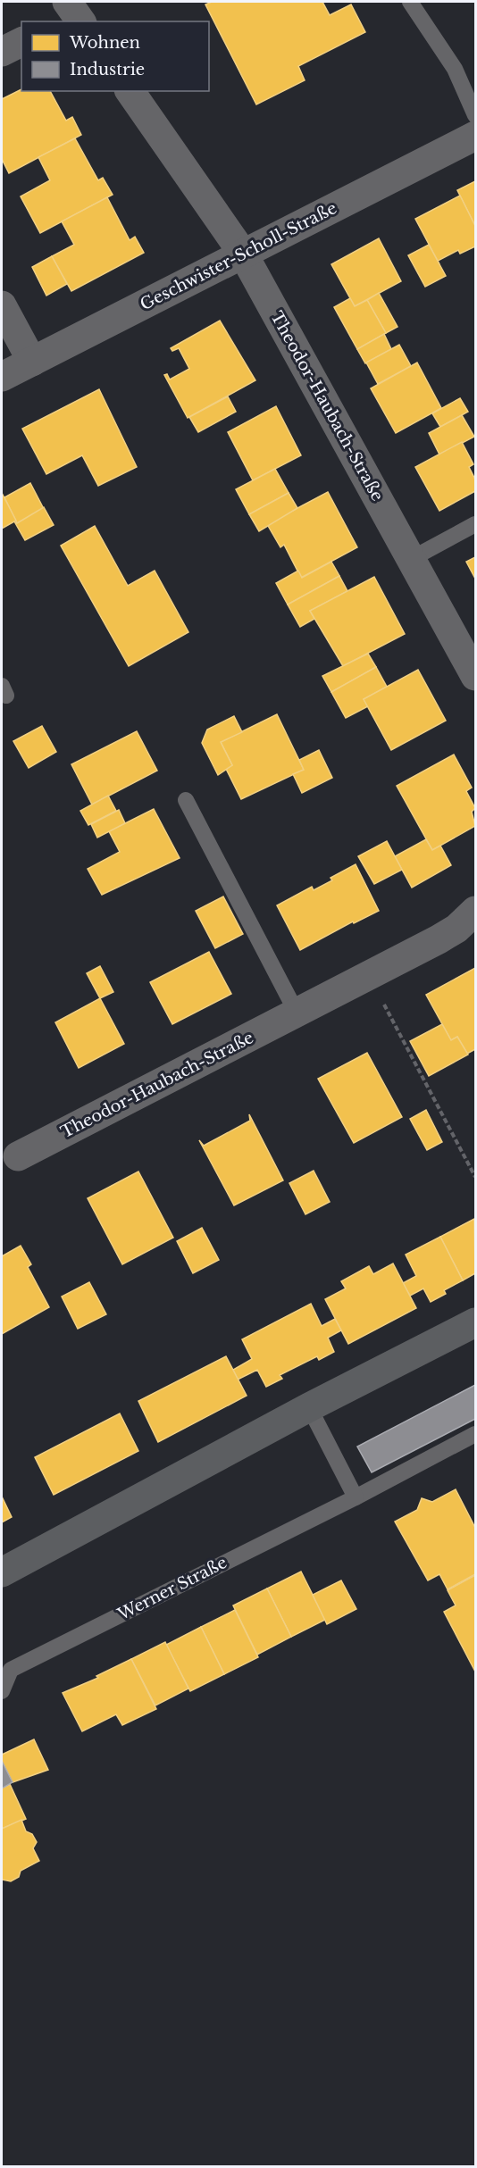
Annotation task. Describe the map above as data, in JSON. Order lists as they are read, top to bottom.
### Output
{
  "streets": {
    "street": ["Geschwister-Scholl-Straße", "Theodor-Haubach-Straße"],
    "lane": ["Werner Straße"]
  },
  "crossings": [
    ["Geschwister-Scholl-Straße", "Theodor-Haubach-Straße"]
  ],
  "legend": ["Wohnen", "Industrie"]
}
